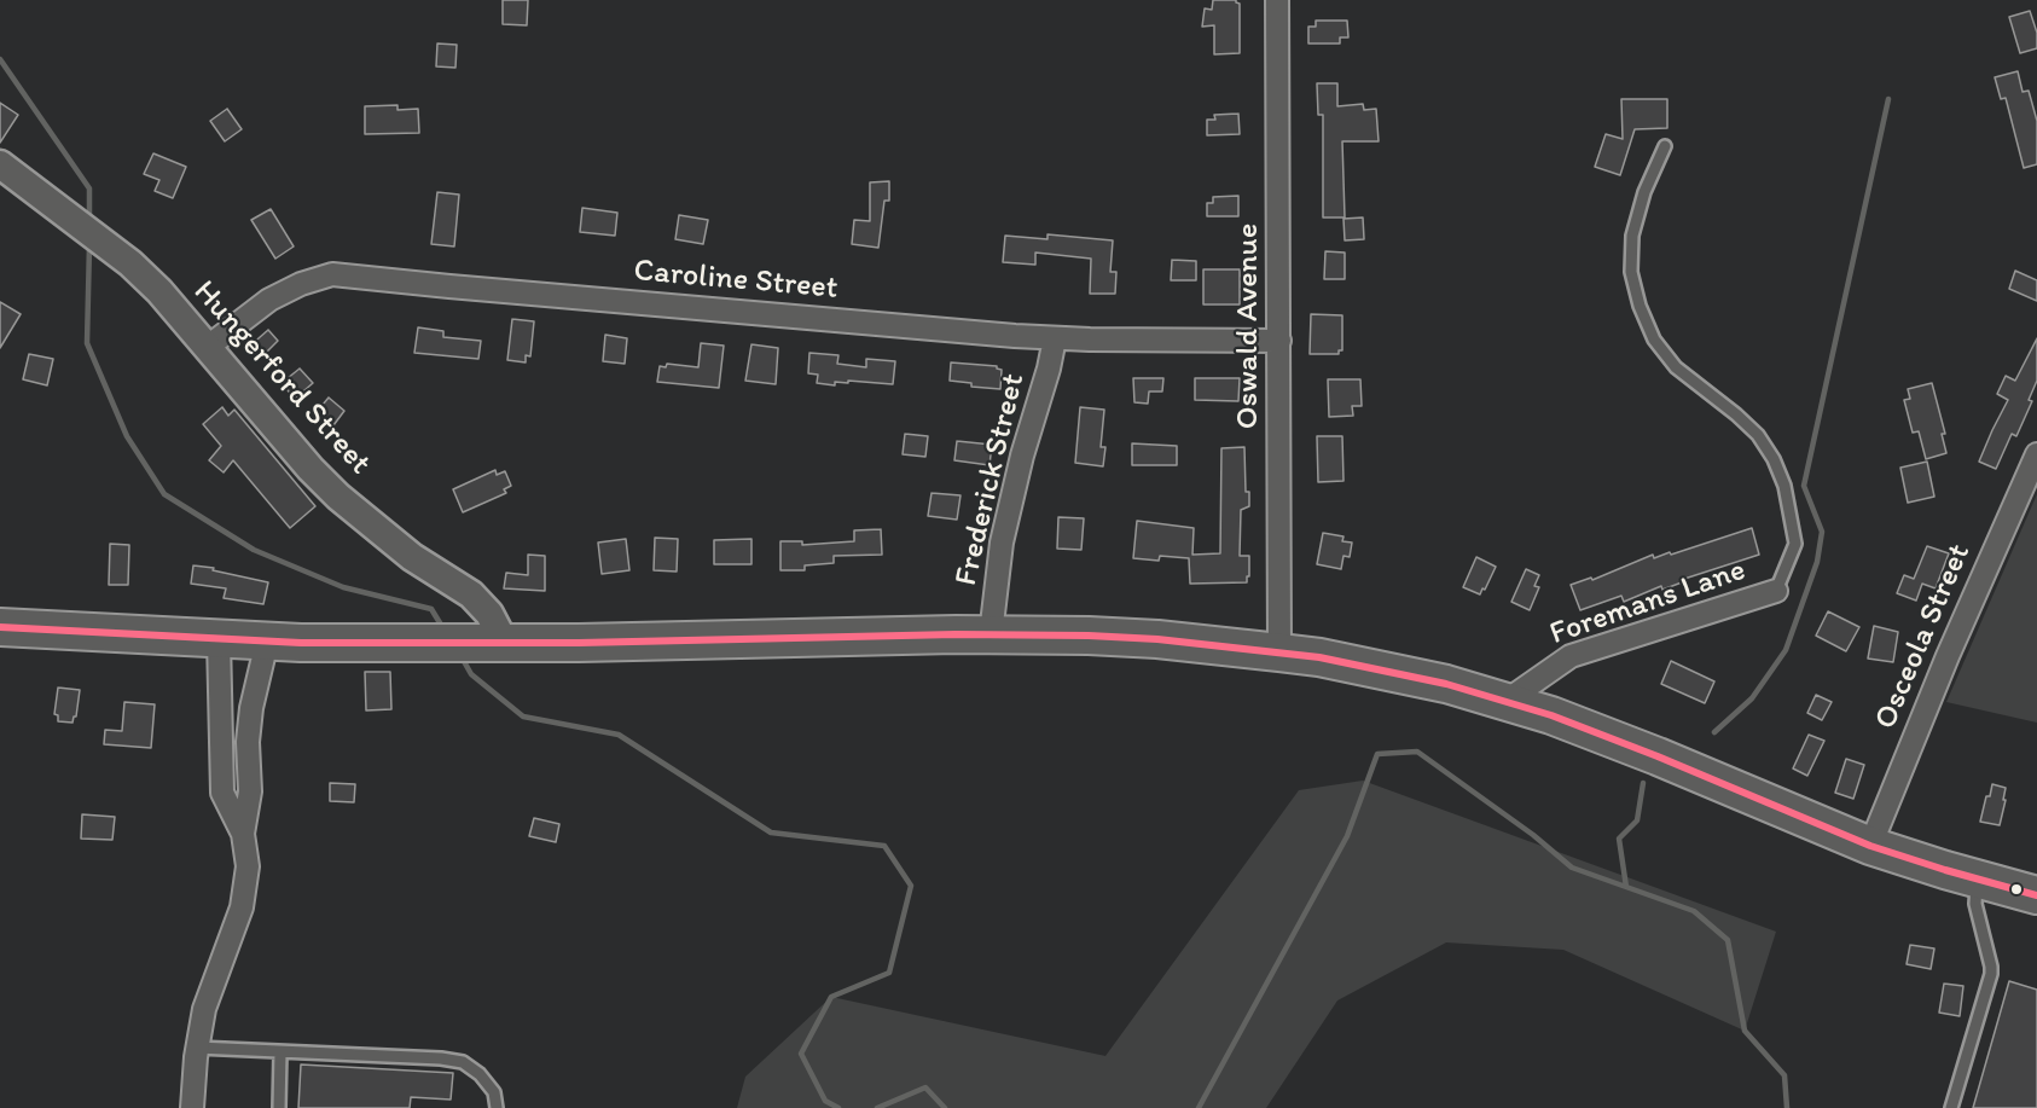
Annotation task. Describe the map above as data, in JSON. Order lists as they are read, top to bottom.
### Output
{
  "streets": {
    "street": [
      "Caroline Street",
      "Oswald Avenue",
      "Hungerford Street",
      "Frederick Street",
      "Foremans Lane",
      "Osceola Street"
    ]
  },
  "crossings": [
    ["Caroline Street", "Oswald Avenue"],
    ["Caroline Street", "Hungerford Street"],
    ["Caroline Street", "Frederick Street"]
  ]
}
